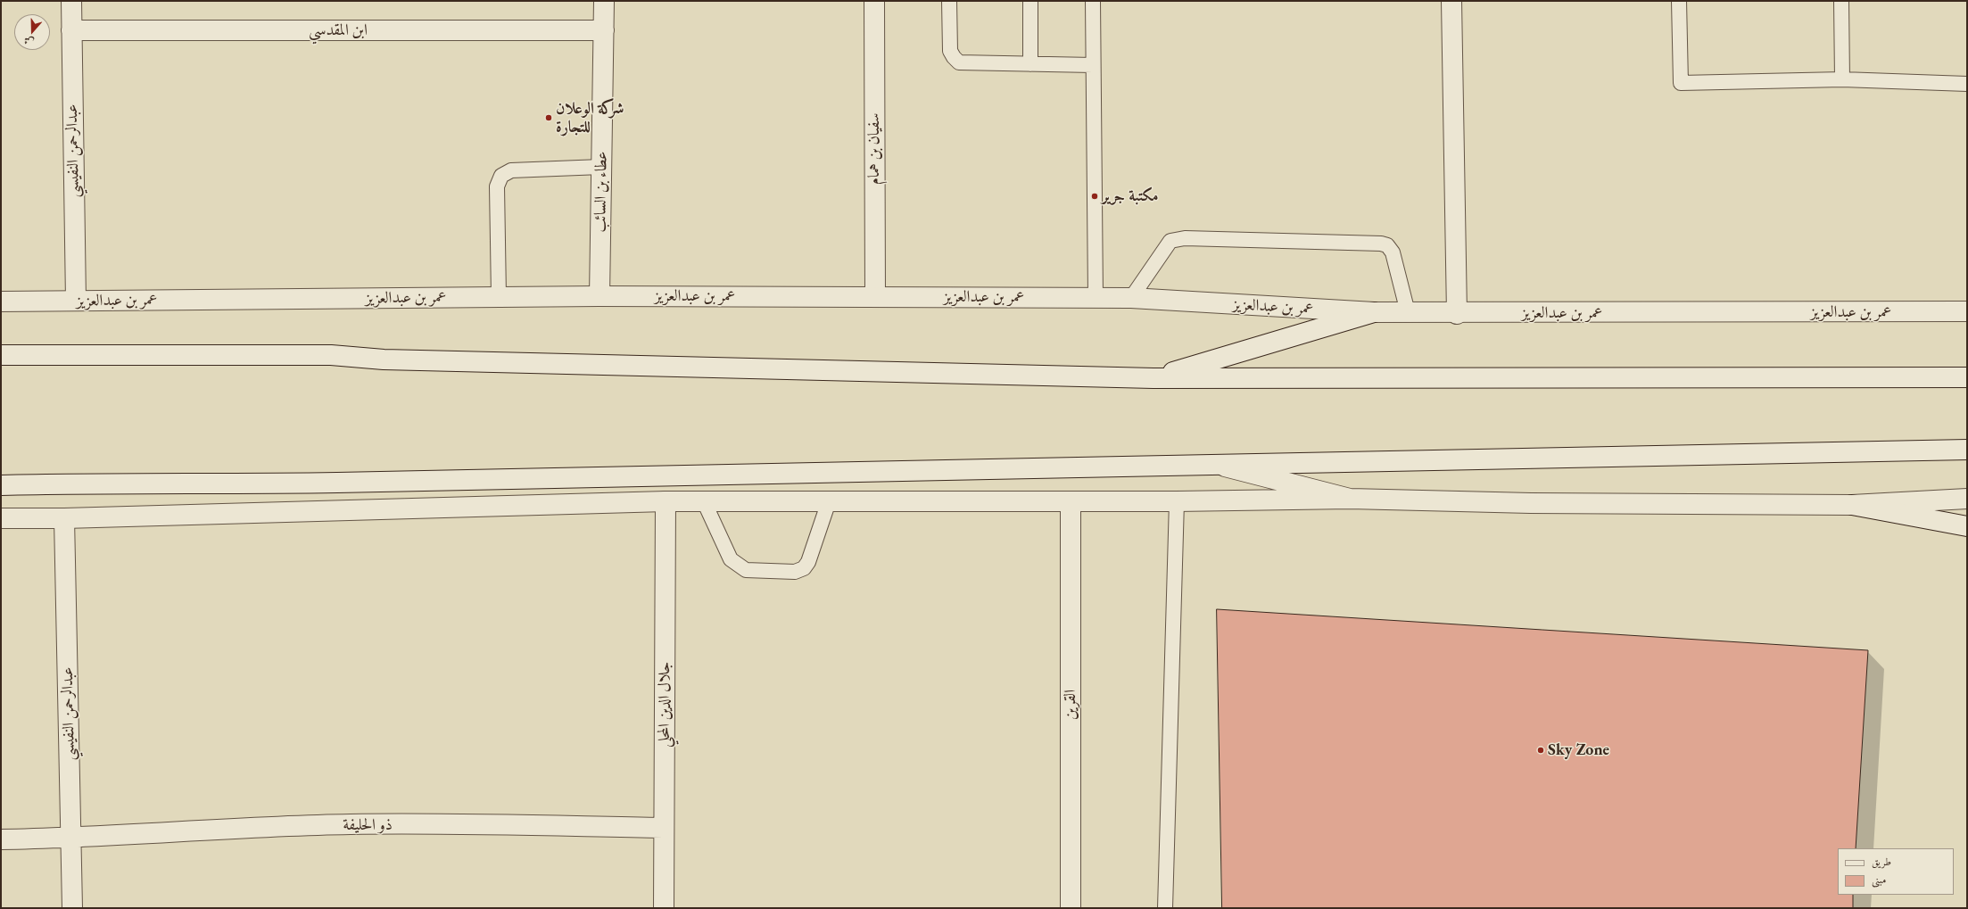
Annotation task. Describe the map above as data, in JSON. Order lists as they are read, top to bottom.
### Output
{
  "streets": {
    "street": [
      "ابن المقدسي",
      "سفيان بن همام",
      "عبدالرحمن النفيسي",
      "عطاء بن السائب",
      "عمر بن عبدالعزيز",
      "جلال الدين المحلي",
      "القرين",
      "ذو الحليفة"
    ]
  },
  "crossings": [
    ["ابن المقدسي", "عبدالرحمن النفيسي"],
    ["ابن المقدسي", "عطاء بن السائب"],
    ["سفيان بن همام", "عمر بن عبدالعزيز"],
    ["عبدالرحمن النفيسي", "عمر بن عبدالعزيز"],
    ["عبدالرحمن النفيسي", "ذو الحليفة"],
    ["عطاء بن السائب", "عمر بن عبدالعزيز"],
    ["جلال الدين المحلي", "ذو الحليفة"]
  ],
  "places": ["شركة الوعلان للتجارة", "مكتبة جرير", "Sky Zone"],
  "legend": ["طريق", "مبنى"],
  "north": "bottom"
}
